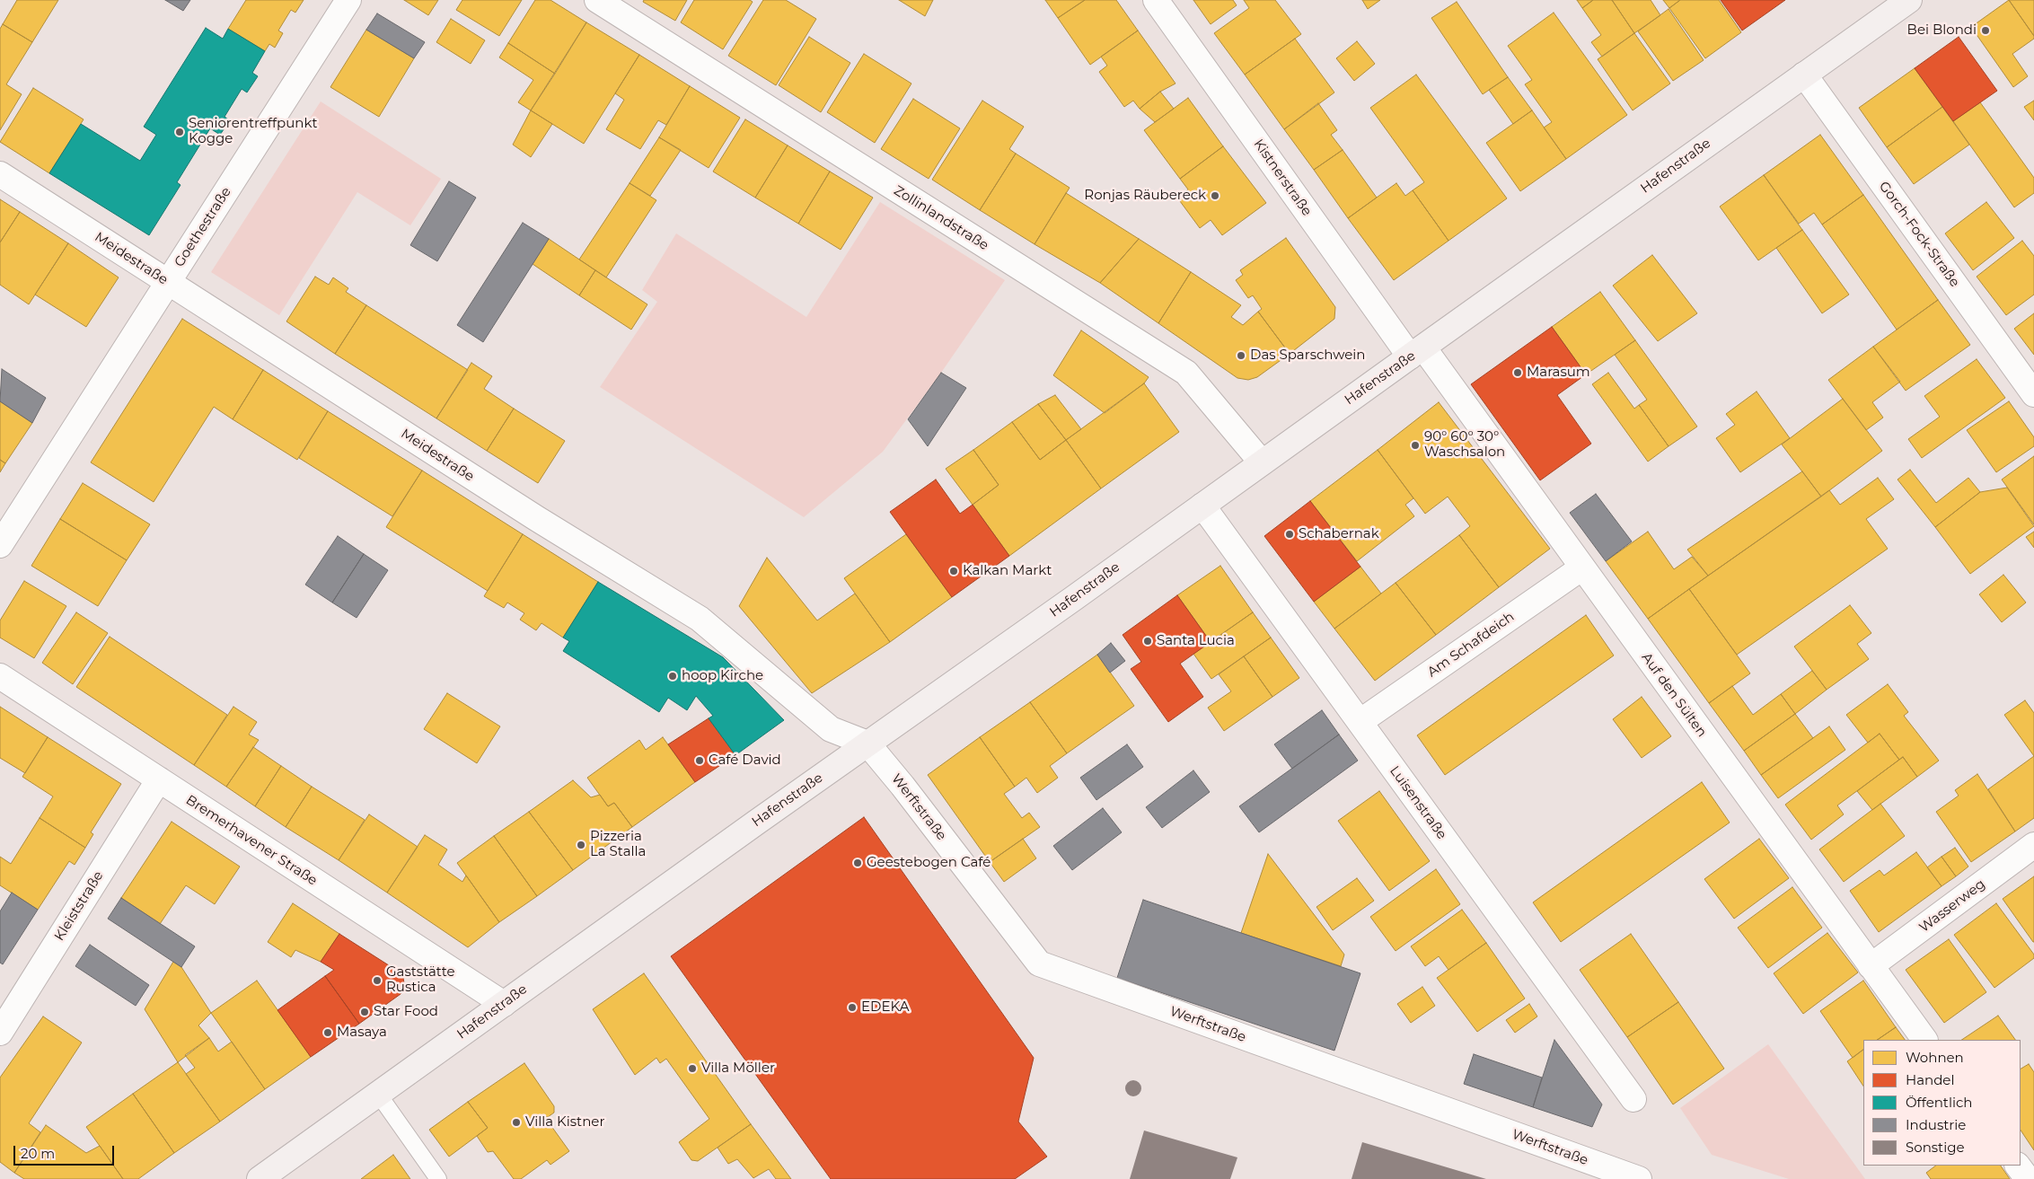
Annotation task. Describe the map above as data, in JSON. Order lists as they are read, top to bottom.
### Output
{
  "streets": {
    "main road": ["Hafenstraße"],
    "street": [
      "Kistnerstraße",
      "Zollinlandstraße",
      "Goethestraße",
      "Gorch-Fock-Straße",
      "Meidestraße",
      "Am Schafdeich",
      "Auf den Sülten",
      "Luisenstraße",
      "Werftstraße",
      "Bremerhavener Straße",
      "Kleiststraße",
      "Wasserweg"
    ]
  },
  "crossings": [
    ["Hafenstraße", "Kistnerstraße"],
    ["Hafenstraße", "Zollinlandstraße"],
    ["Hafenstraße", "Gorch-Fock-Straße"],
    ["Hafenstraße", "Meidestraße"],
    ["Hafenstraße", "Auf den Sülten"],
    ["Hafenstraße", "Luisenstraße"],
    ["Hafenstraße", "Werftstraße"],
    ["Hafenstraße", "Bremerhavener Straße"],
    ["Kistnerstraße", "Auf den Sülten"],
    ["Goethestraße", "Meidestraße"],
    ["Meidestraße", "Werftstraße"],
    ["Am Schafdeich", "Auf den Sülten"],
    ["Am Schafdeich", "Luisenstraße"],
    ["Auf den Sülten", "Wasserweg"],
    ["Bremerhavener Straße", "Kleiststraße"]
  ],
  "places": [
    "Bei Blondi",
    "Seniorentreffpunkt Kogge",
    "Ronjas Räubereck",
    "Das Sparschwein",
    "Marasum",
    "90° 60° 30° Waschsalon",
    "Schabernak",
    "Kalkan Markt",
    "Santa Lucia",
    "hoop Kirche",
    "Café David",
    "Pizzeria La Stalla",
    "Geestebogen Café",
    "Gaststätte Rustica",
    "EDEKA",
    "Star Food",
    "Masaya",
    "Villa Möller",
    "Villa Kistner"
  ],
  "legend": [
    "Wohnen",
    "Handel",
    "Öffentlich",
    "Industrie",
    "Sonstige"
  ],
  "scale_bar": "20 m"
}
